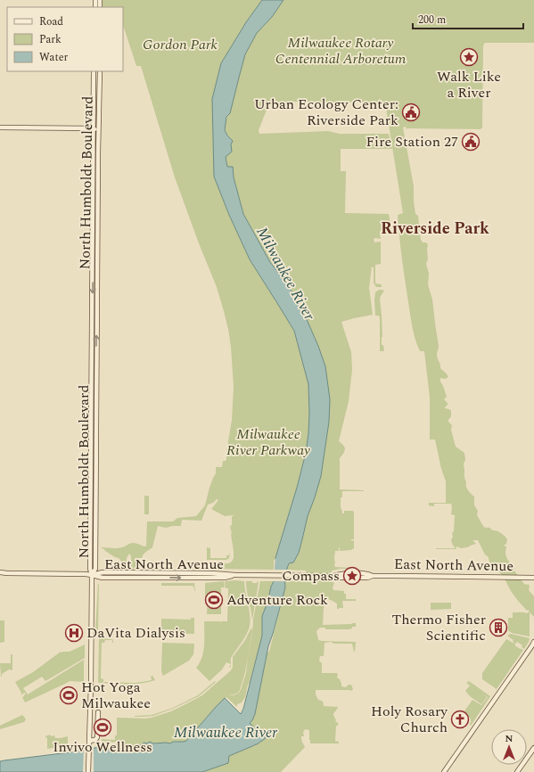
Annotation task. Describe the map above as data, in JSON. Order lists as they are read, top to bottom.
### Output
{
  "streets": {
    "main road": ["North Humboldt Boulevard", "East North Avenue"]
  },
  "crossings": [
    ["North Humboldt Boulevard", "East North Avenue"]
  ],
  "districts": ["Riverside Park"],
  "water": ["Milwaukee River"],
  "parks": ["Milwaukee Rotary Centennial Arboretum", "Gordon Park", "Milwaukee River Parkway"],
  "places": {
    "place": ["Walk Like a River", "Compass"],
    "public building": ["Urban Ecology Center: Riverside Park", "Fire Station 27"],
    "sports": ["Adventure Rock", "Hot Yoga Milwaukee", "Invivo Wellness"],
    "building": ["Thermo Fisher Scientific"],
    "hospital": ["DaVita Dialysis"],
    "church": ["Holy Rosary Church"]
  },
  "legend": ["Road", "Park", "Water"],
  "scale_bar": "200 m",
  "north": "top"
}
